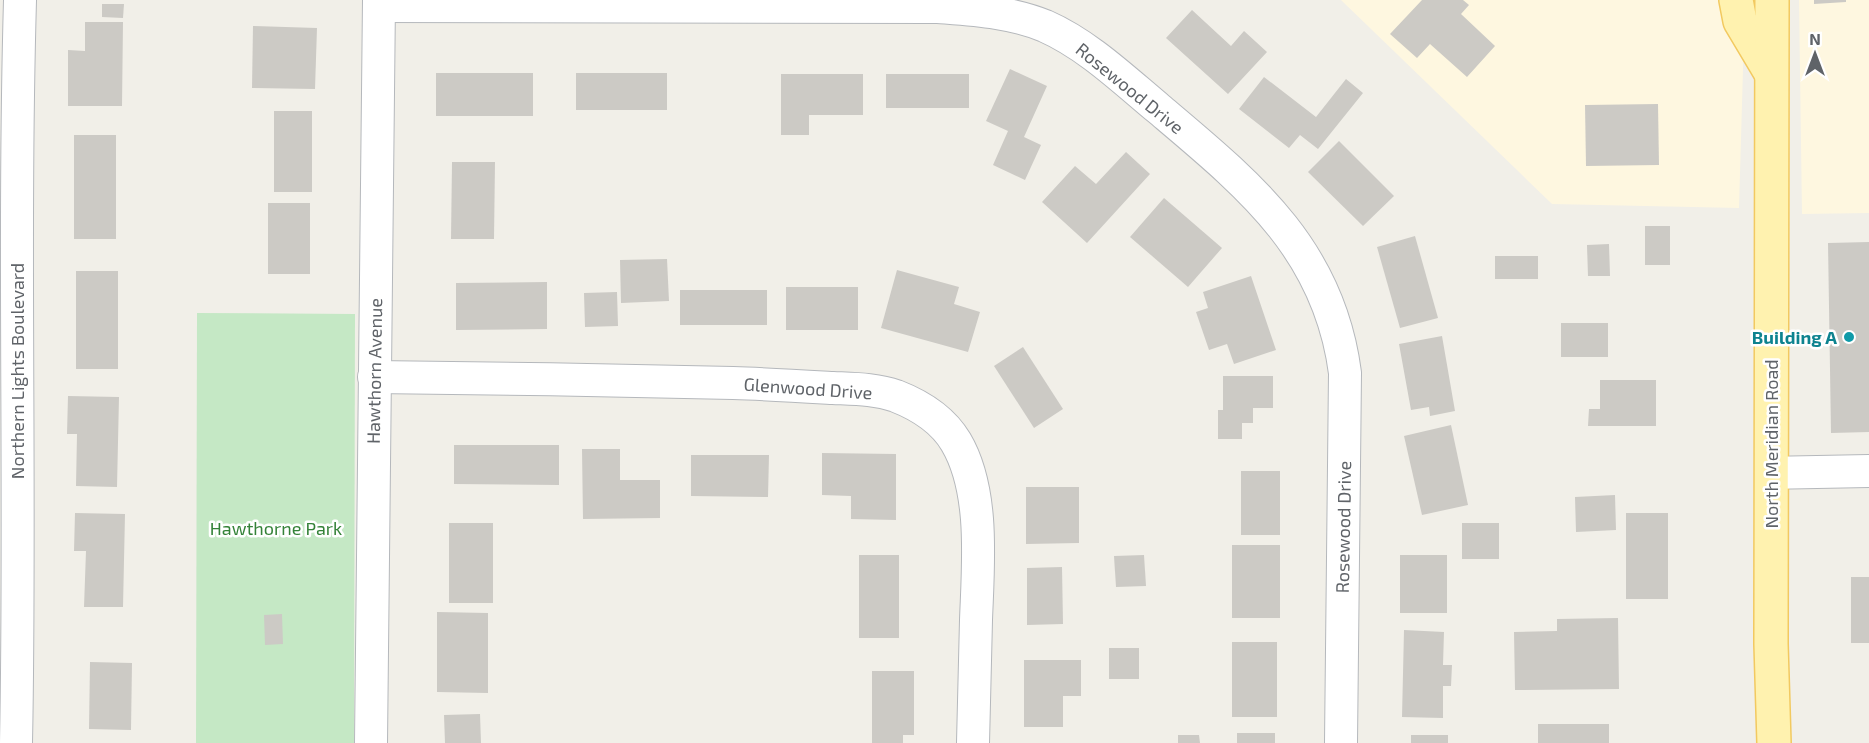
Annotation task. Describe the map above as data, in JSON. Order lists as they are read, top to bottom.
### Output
{
  "streets": {
    "main road": ["North Meridian Road"],
    "street": [
      "Rosewood Drive",
      "Northern Lights Boulevard",
      "Hawthorn Avenue",
      "Glenwood Drive"
    ]
  },
  "crossings": [
    ["Rosewood Drive", "Hawthorn Avenue"],
    ["Hawthorn Avenue", "Glenwood Drive"]
  ],
  "parks": ["Hawthorne Park"],
  "places": ["Building A"],
  "north": "top"
}
